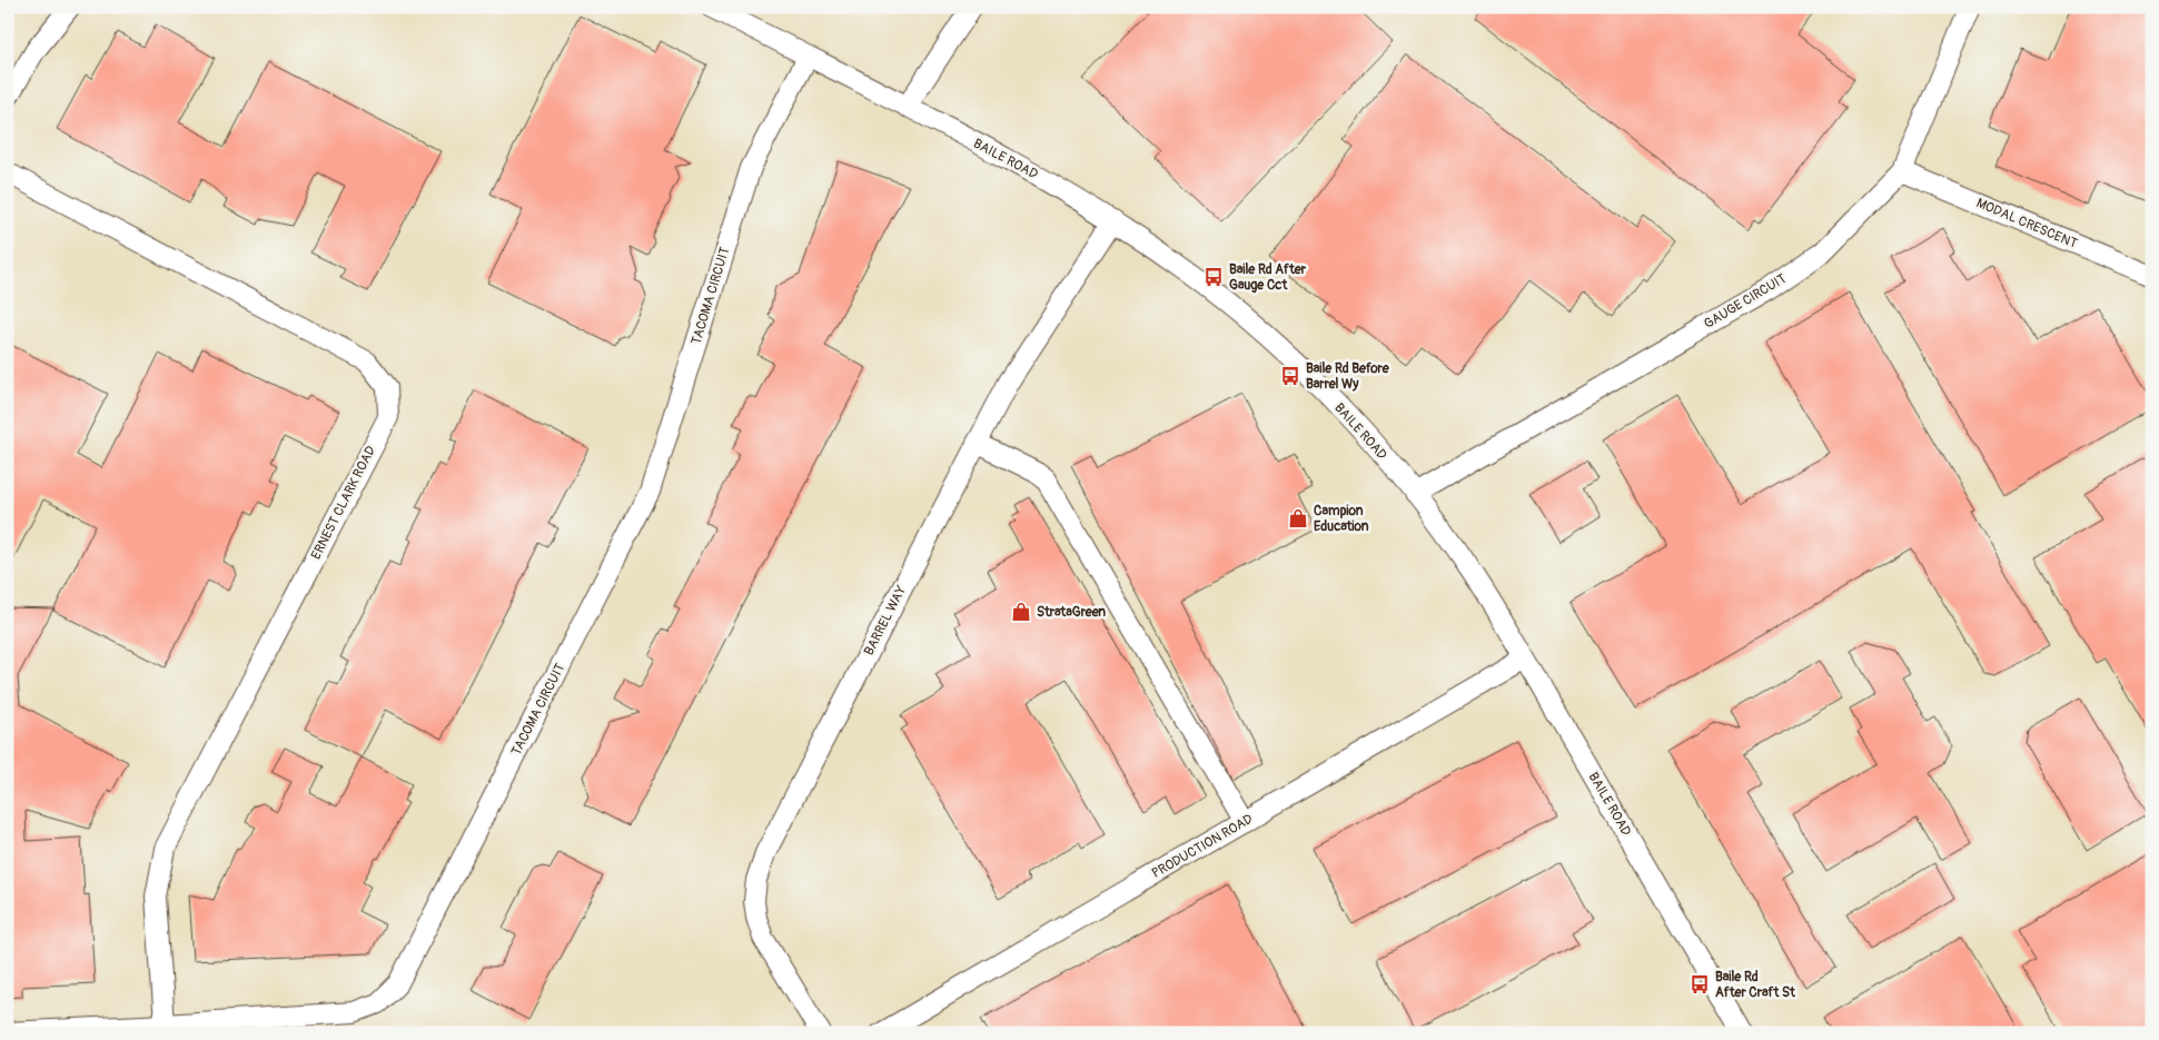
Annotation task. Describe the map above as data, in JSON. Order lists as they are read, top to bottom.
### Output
{
  "streets": {
    "street": [
      "BAILE ROAD",
      "MODAL CRESCENT",
      "TACOMA CIRCUIT",
      "GAUGE CIRCUIT",
      "ERNEST CLARK ROAD",
      "BARREL WAY",
      "PRODUCTION ROAD"
    ]
  },
  "crossings": [
    ["BAILE ROAD", "TACOMA CIRCUIT"],
    ["BAILE ROAD", "GAUGE CIRCUIT"],
    ["BAILE ROAD", "BARREL WAY"],
    ["BAILE ROAD", "PRODUCTION ROAD"],
    ["MODAL CRESCENT", "GAUGE CIRCUIT"],
    ["TACOMA CIRCUIT", "ERNEST CLARK ROAD"]
  ],
  "places": {
    "bus stop": ["Baile Rd After Gauge Cct", "Baile Rd Before Barrel Wy", "Baile Rd After Craft St"],
    "shop": ["Campion Education", "StrataGreen"]
  }
}
